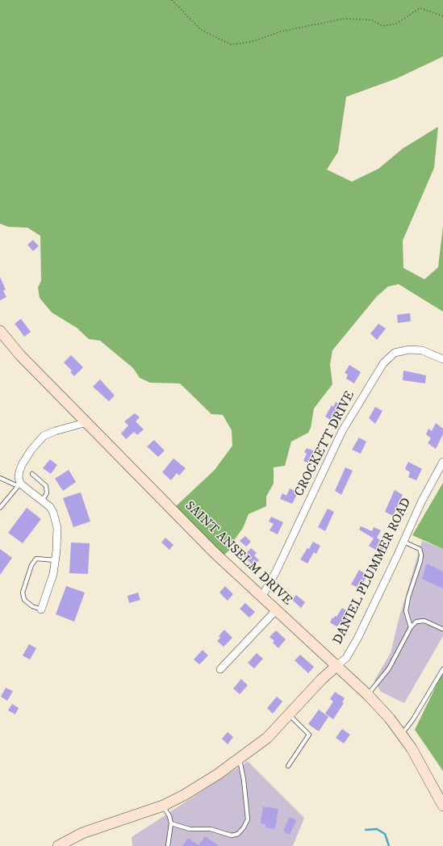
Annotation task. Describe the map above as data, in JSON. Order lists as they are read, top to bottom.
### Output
{
  "streets": {
    "street": ["CROCKETT DRIVE", "SAINT ANSELM DRIVE", "DANIEL PLUMMER ROAD"]
  },
  "crossings": [
    ["CROCKETT DRIVE", "SAINT ANSELM DRIVE"],
    ["SAINT ANSELM DRIVE", "DANIEL PLUMMER ROAD"]
  ]
}
